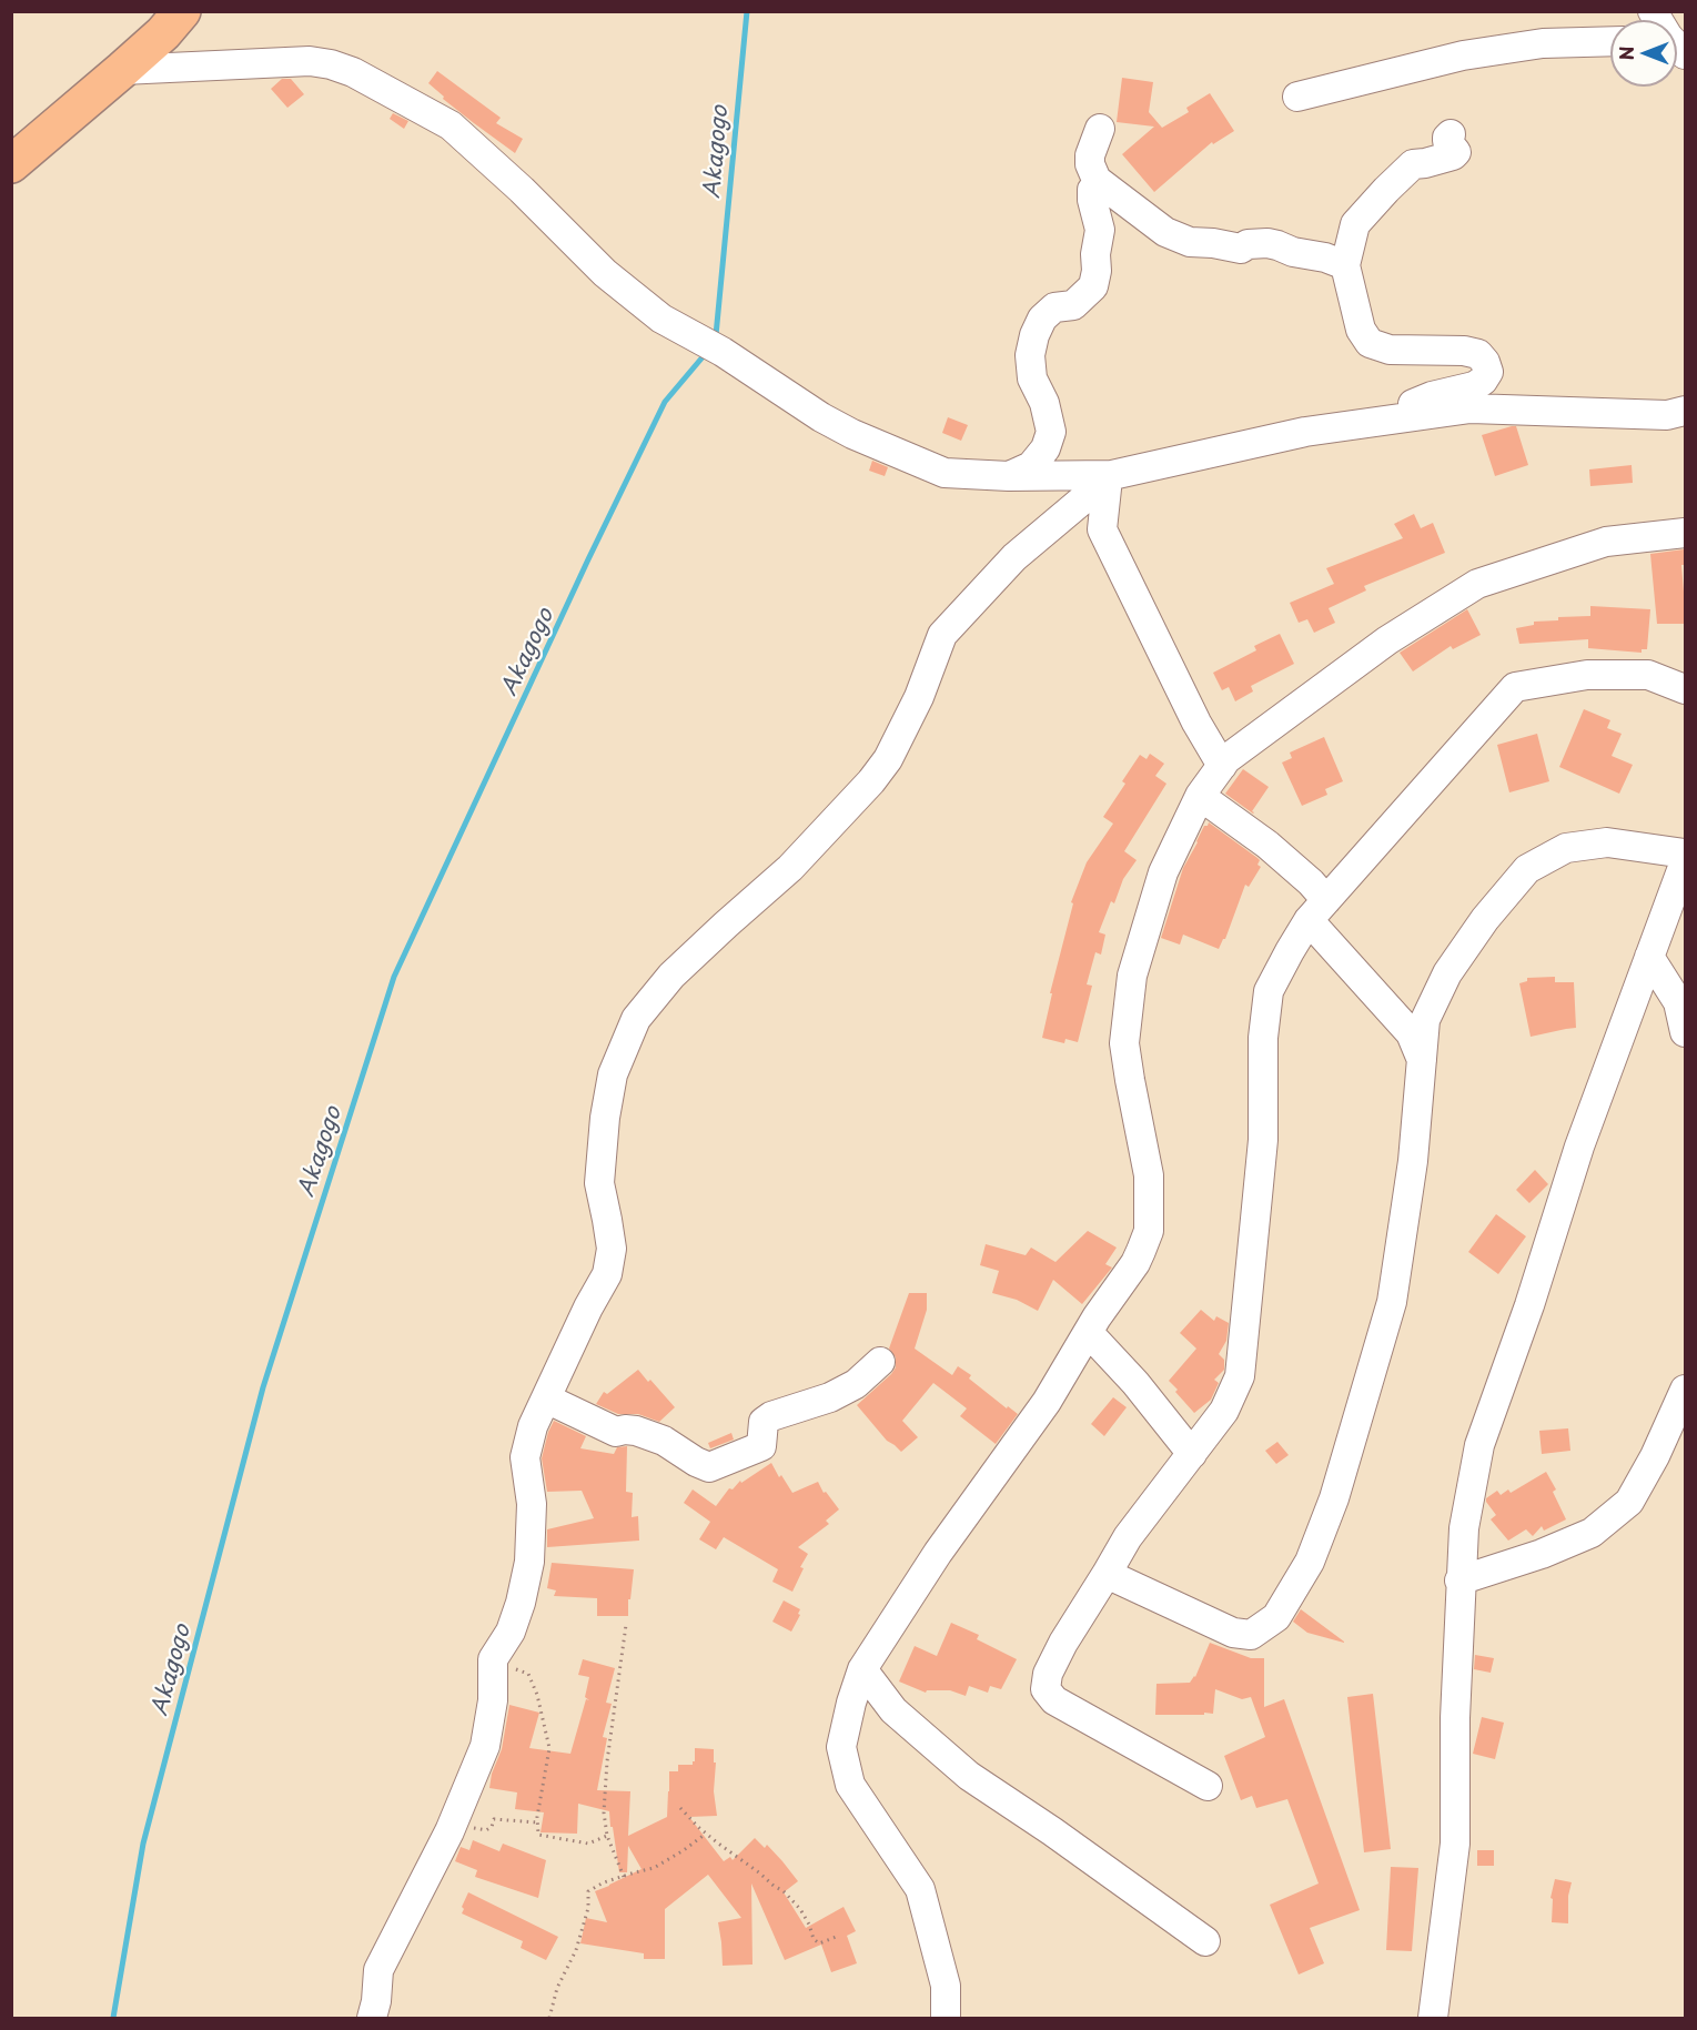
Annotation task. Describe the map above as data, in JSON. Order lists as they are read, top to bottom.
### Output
{
  "water": ["Akagogo"],
  "north": "left"
}
